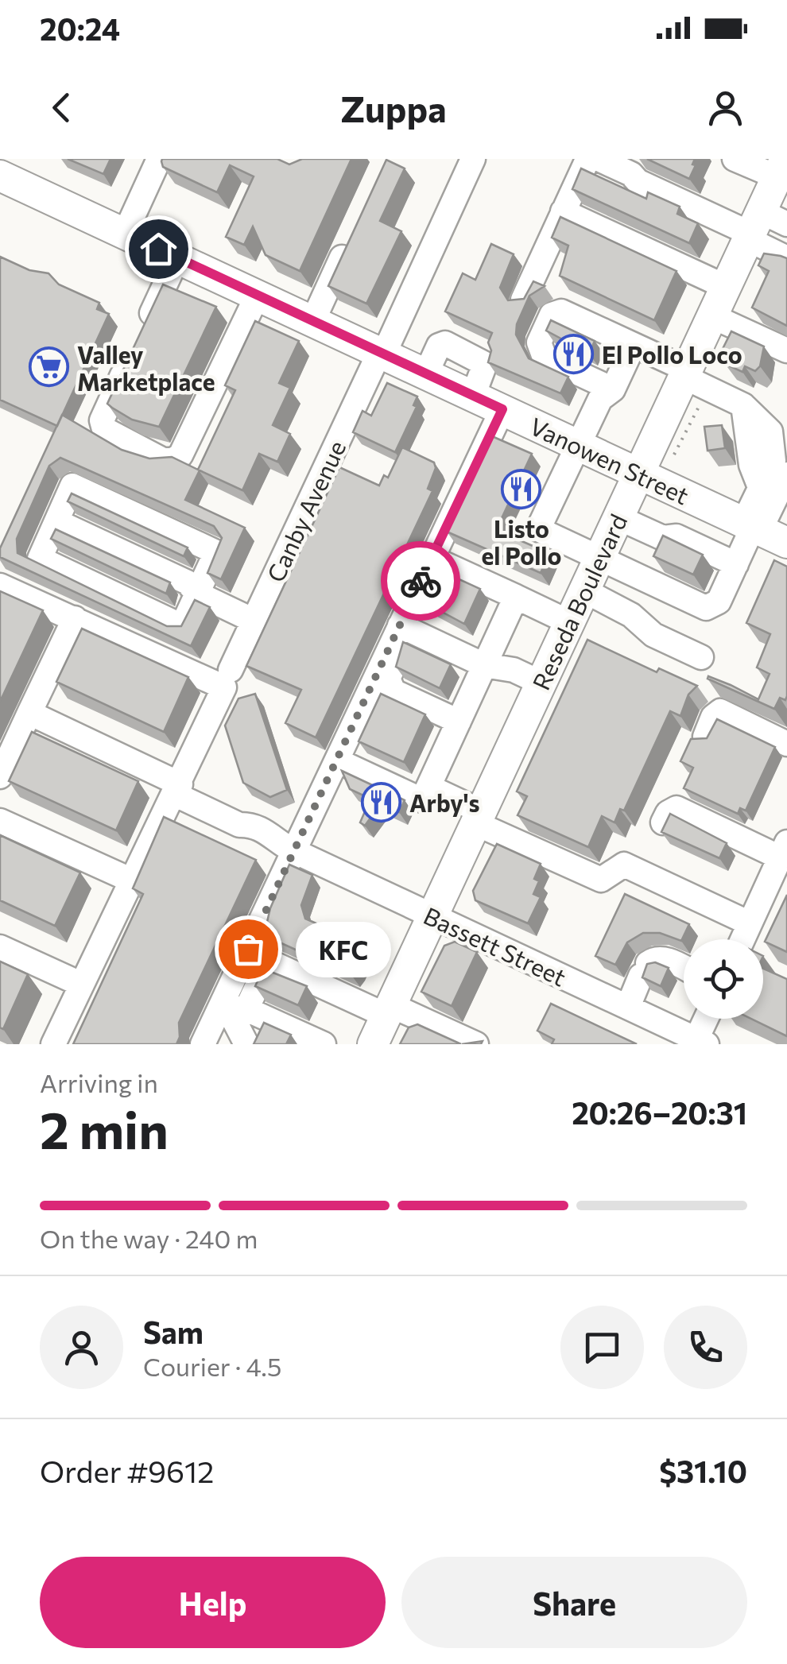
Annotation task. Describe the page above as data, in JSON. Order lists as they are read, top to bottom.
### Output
{
  "streets": {
    "main road": ["Vanowen Street", "Reseda Boulevard"],
    "street": ["Canby Avenue", "Bassett Street"]
  },
  "crossings": [
    ["Vanowen Street", "Canby Avenue"],
    ["Vanowen Street", "Reseda Boulevard"],
    ["Reseda Boulevard", "Bassett Street"]
  ],
  "places": {
    "restaurant": ["El Pollo Loco", "Listo el Pollo", "Arby's"],
    "supermarket": ["Valley Marketplace"],
    "other": ["KFC"]
  },
  "page": {
    "status": "20:24",
    "header": "Zuppa",
    "bubble": "KFC",
    "heading": ["2 min", "Arriving in", "20:26–20:31"],
    "panel": [
      "Sam",
      "Courier · 4.5",
      "Order #9612",
      "$31.10"
    ],
    "bar": "On the way · 240 m",
    "buttons": ["Help", "Share"]
  }
}
